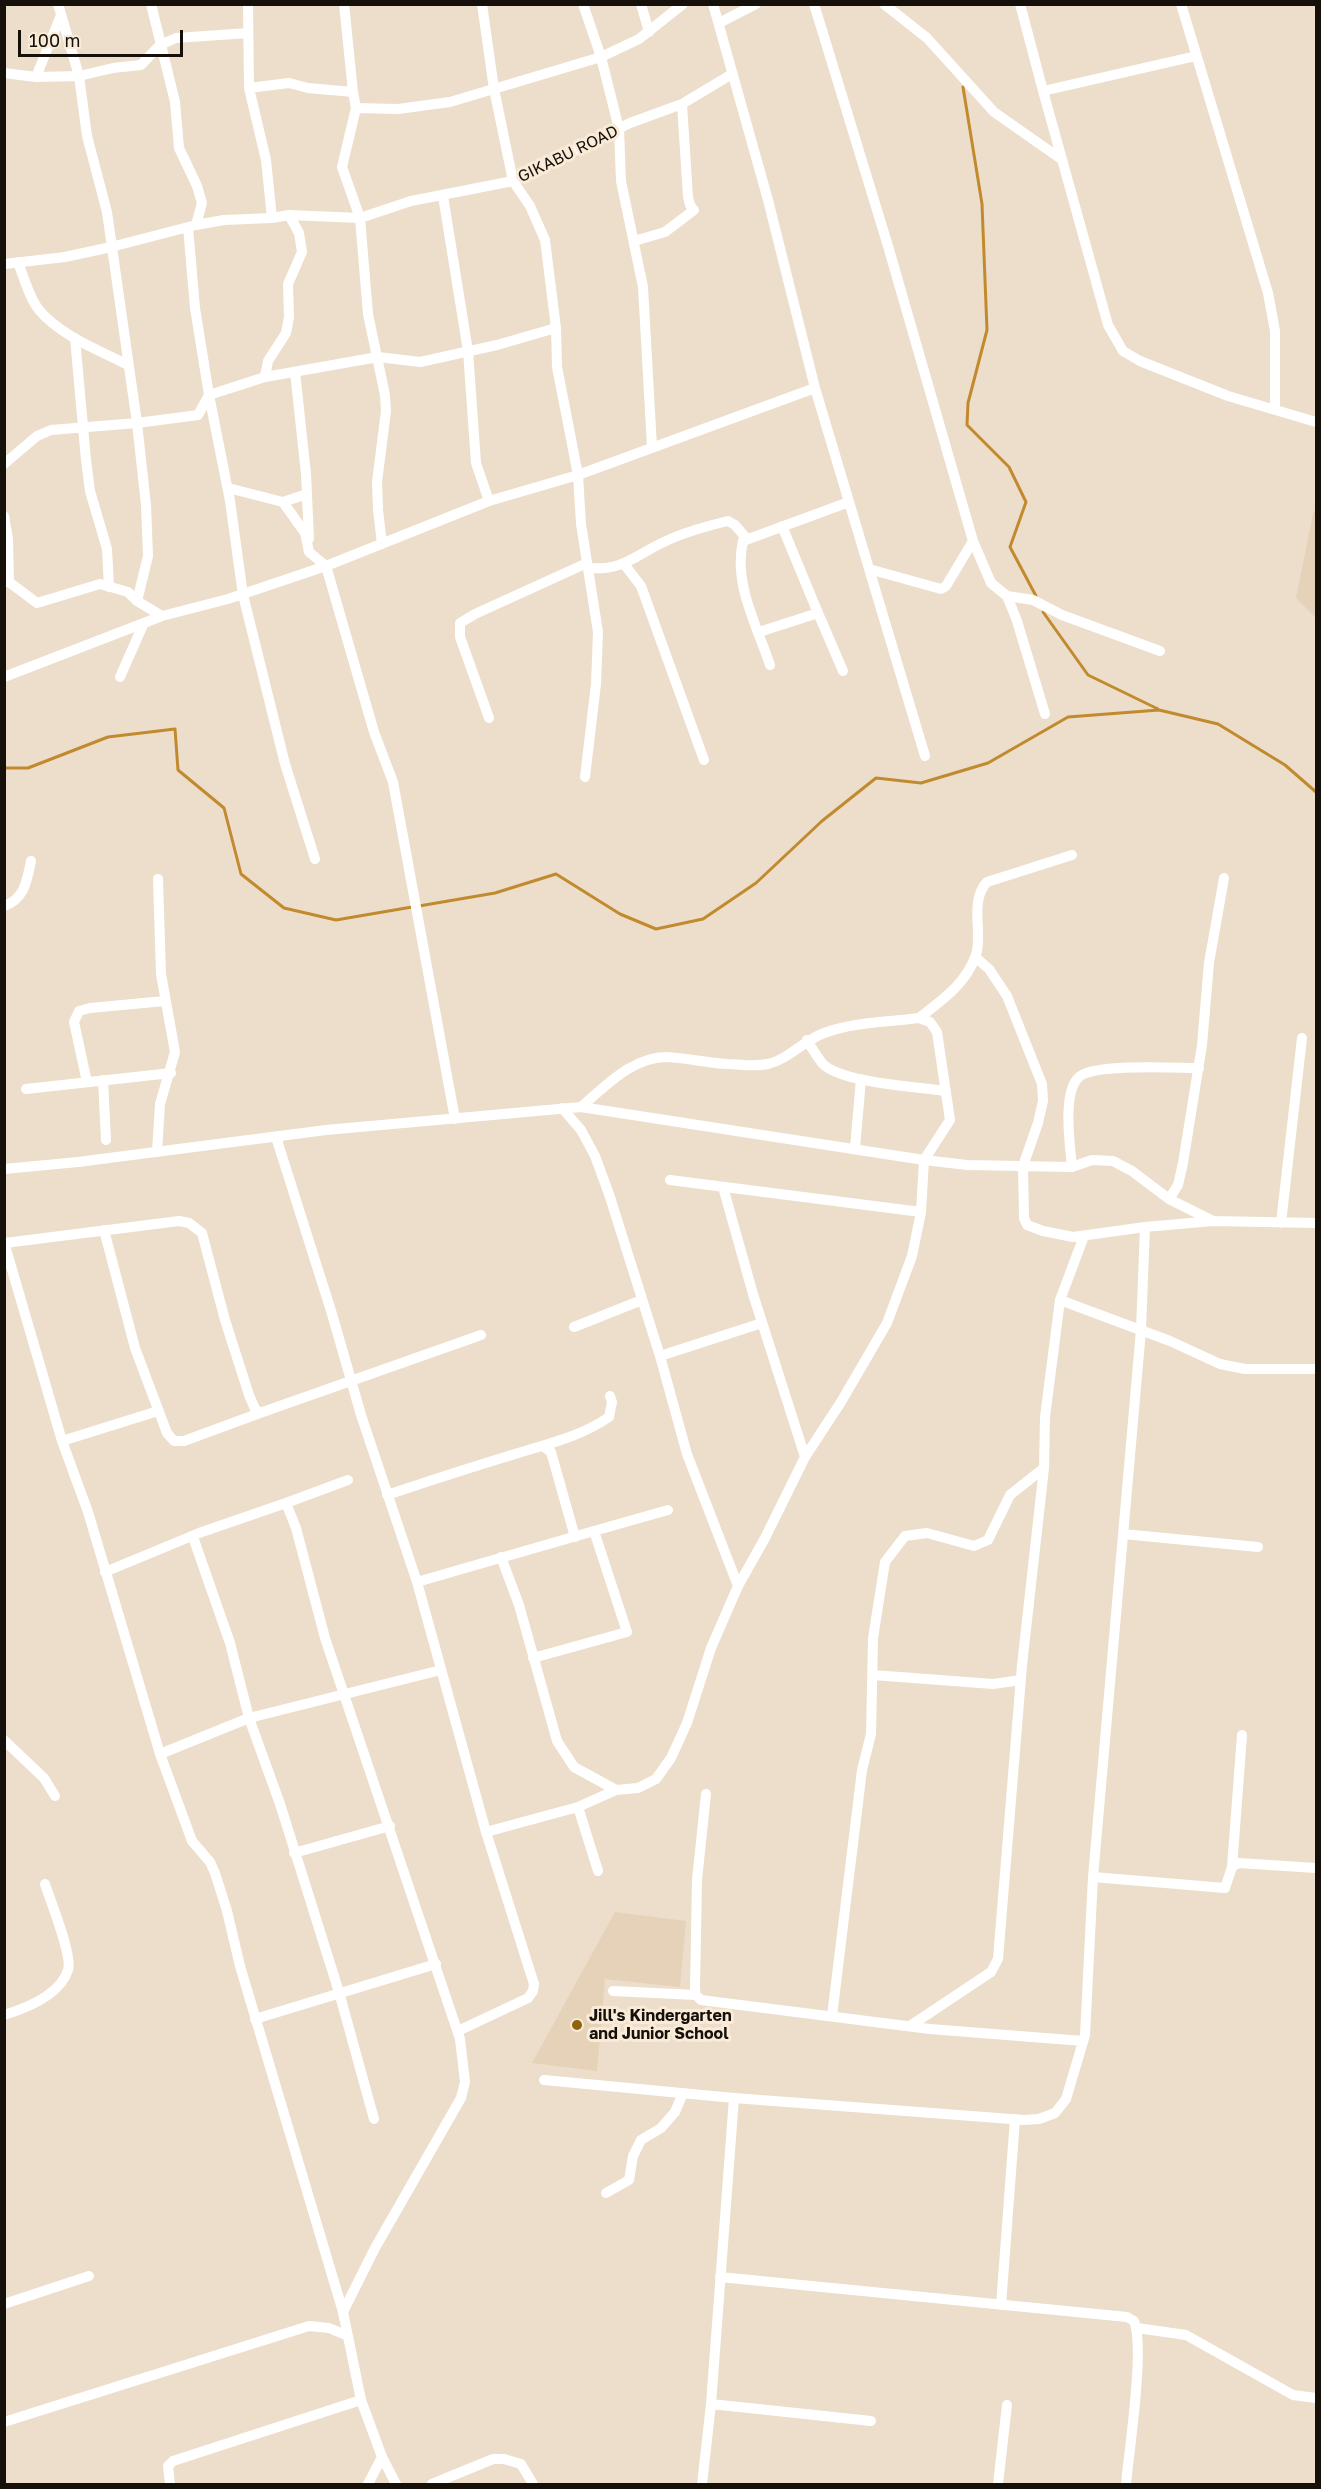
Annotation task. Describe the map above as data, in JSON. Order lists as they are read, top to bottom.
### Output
{
  "streets": {
    "street": ["GIKABU ROAD"]
  },
  "places": ["Jill's Kindergarten and Junior School"],
  "scale_bar": "100 m"
}
